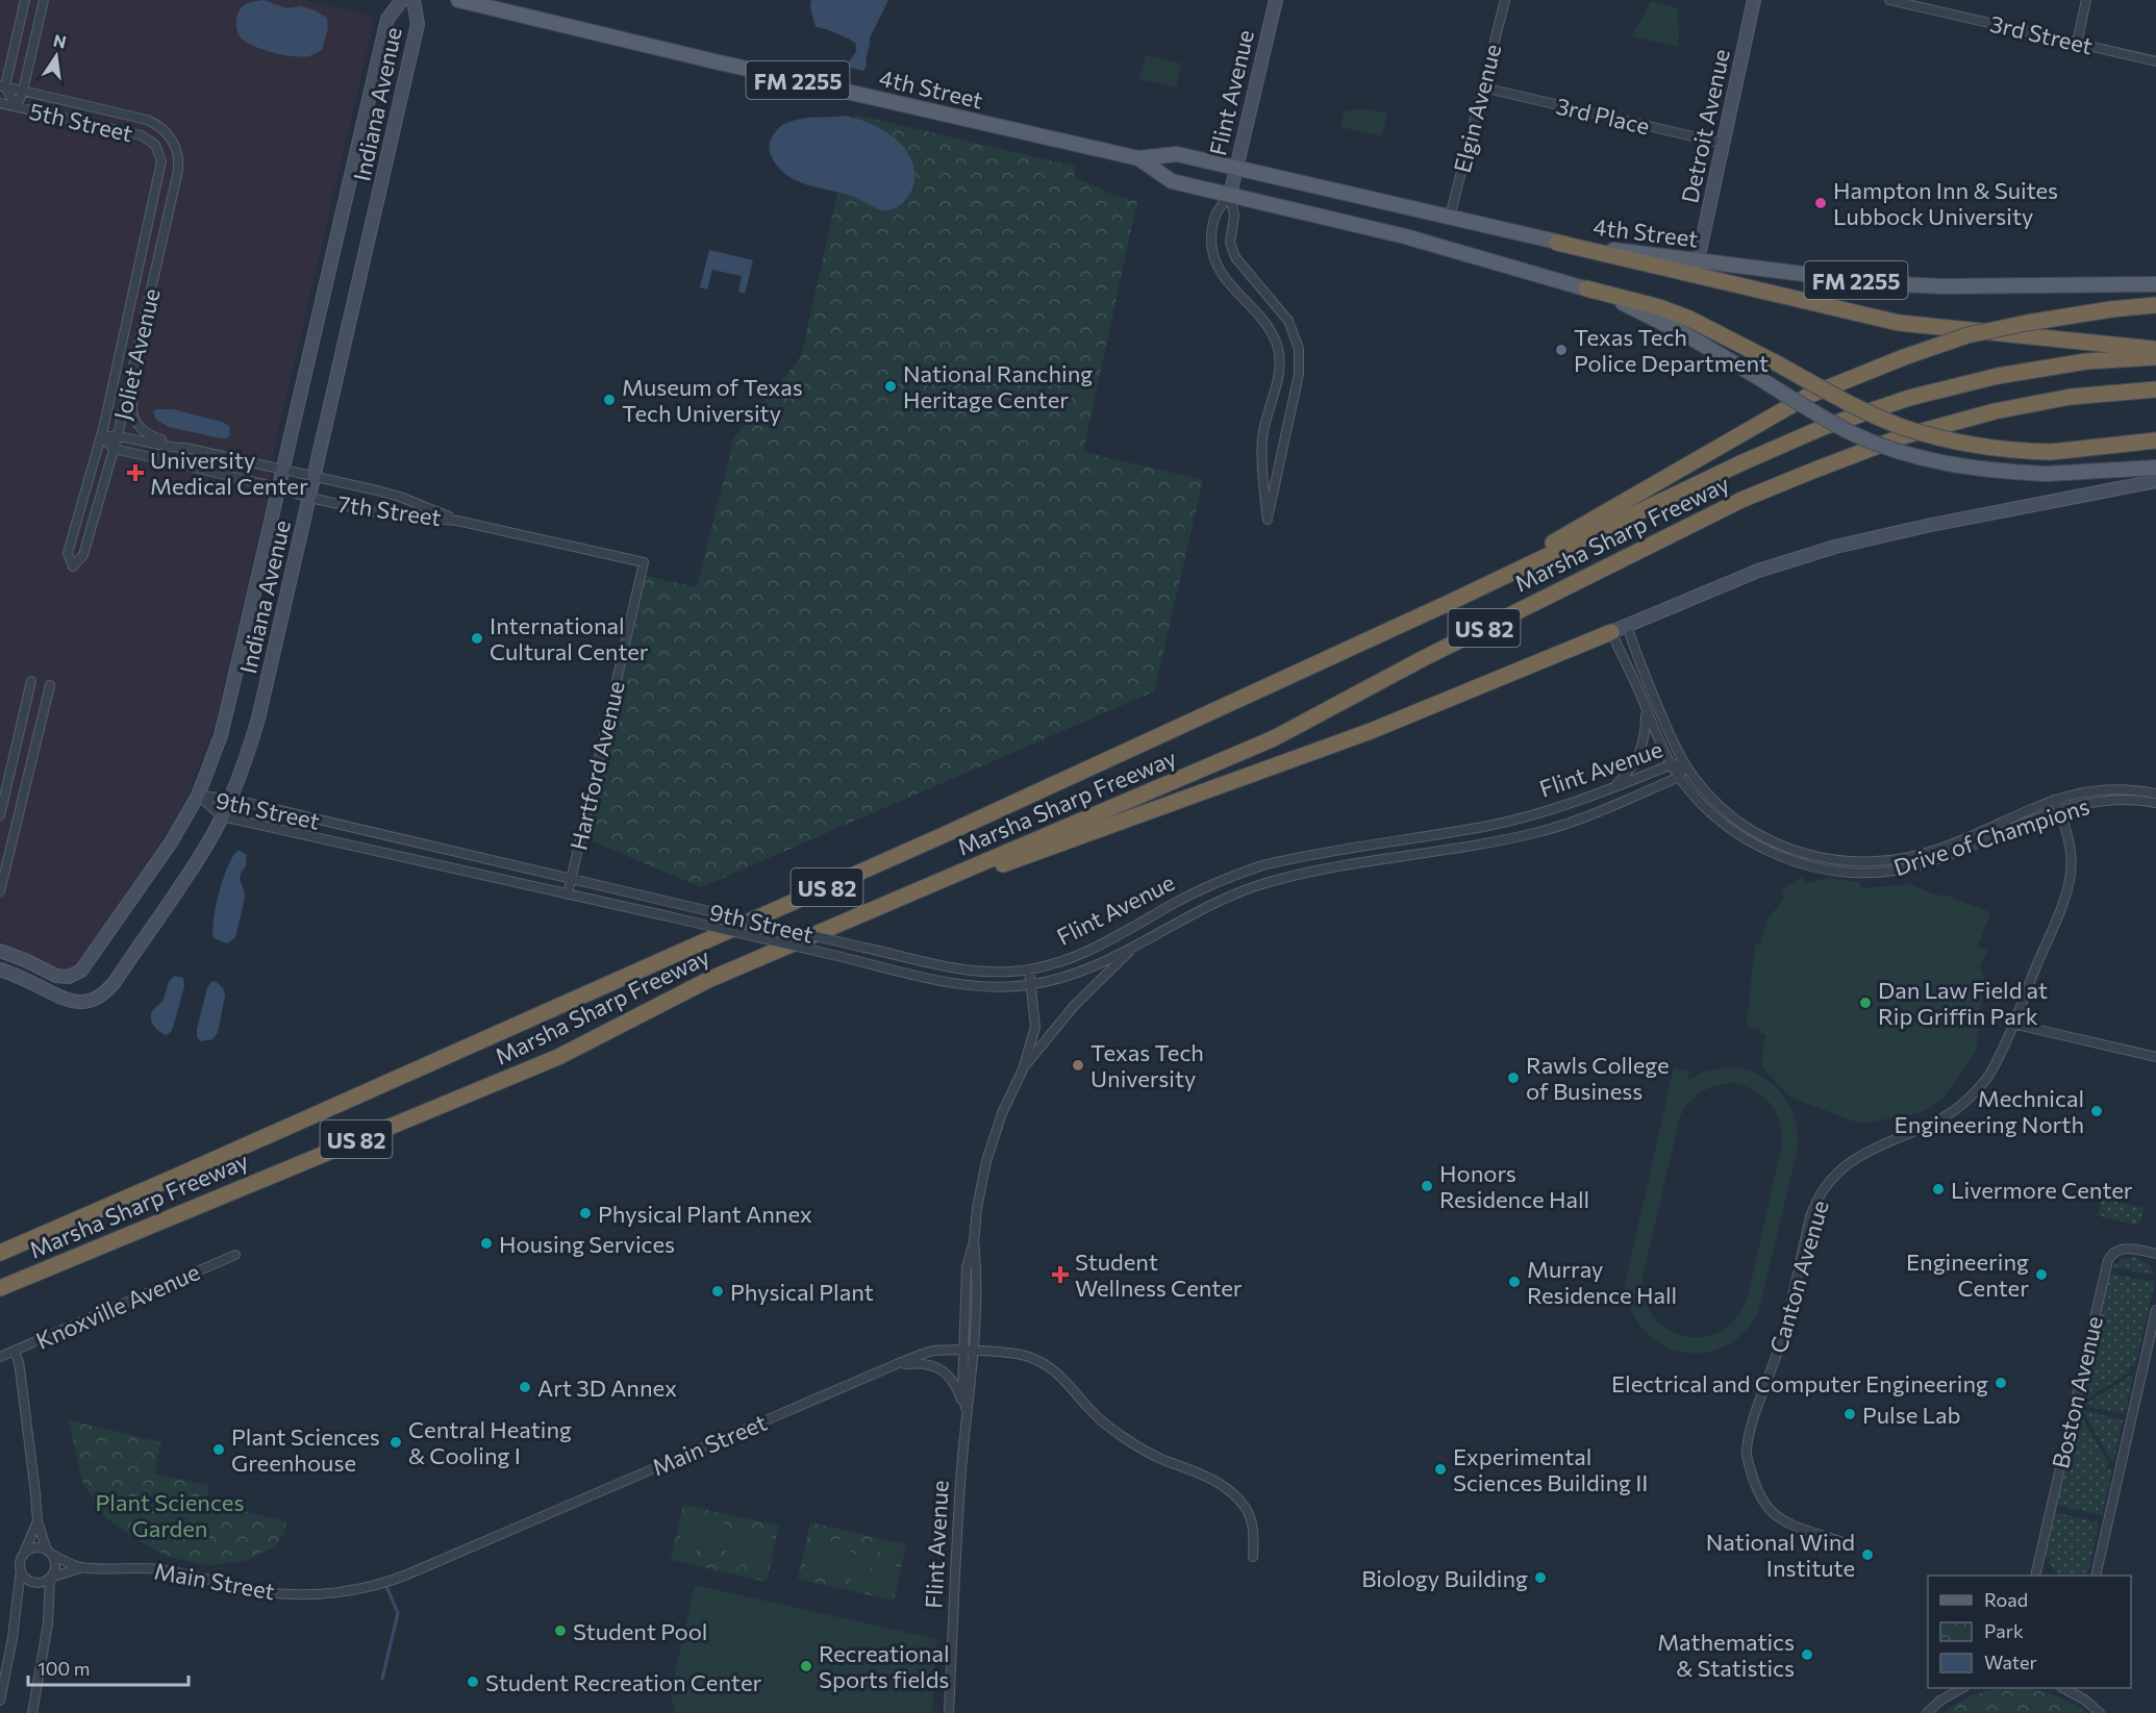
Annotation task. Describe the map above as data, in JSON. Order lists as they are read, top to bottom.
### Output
{
  "streets": {
    "highway": ["Marsha Sharp Freeway", "US 82"],
    "main road": ["FM 2255", "4th Street"],
    "street": [
      "3rd Street",
      "Flint Avenue",
      "Indiana Avenue",
      "Elgin Avenue",
      "3rd Place",
      "5th Street",
      "Detroit Avenue",
      "Joliet Avenue",
      "7th Street",
      "Hartford Avenue",
      "9th Street",
      "Drive of Champions",
      "Canton Avenue",
      "Knoxville Avenue",
      "Boston Avenue",
      "Main Street"
    ]
  },
  "crossings": [
    ["FM 2255", "4th Street"],
    ["4th Street", "Flint Avenue"],
    ["4th Street", "Elgin Avenue"],
    ["4th Street", "Detroit Avenue"],
    ["Flint Avenue", "9th Street"],
    ["Flint Avenue", "Drive of Champions"],
    ["Flint Avenue", "Main Street"],
    ["Indiana Avenue", "7th Street"],
    ["Indiana Avenue", "9th Street"],
    ["Elgin Avenue", "3rd Place"],
    ["3rd Place", "Detroit Avenue"],
    ["5th Street", "Joliet Avenue"],
    ["Joliet Avenue", "7th Street"],
    ["7th Street", "Hartford Avenue"],
    ["Hartford Avenue", "9th Street"],
    ["Drive of Champions", "Canton Avenue"]
  ],
  "parks": ["Plant Sciences Garden"],
  "places": {
    "other": [
      "Hampton Inn & Suites Lubbock University",
      "Texas Tech Police Department",
      "National Ranching Heritage Center",
      "Museum of Texas Tech University",
      "International Cultural Center",
      "Dan Law Field at Rip Griffin Park",
      "Texas Tech University",
      "Rawls College of Business",
      "Mechnical Engineering North",
      "Honors Residence Hall",
      "Livermore Center",
      "Physical Plant Annex",
      "Housing Services",
      "Engineering Center",
      "Murray Residence Hall",
      "Physical Plant",
      "Electrical and Computer Engineering",
      "Art 3D Annex",
      "Pulse Lab",
      "Central Heating & Cooling I",
      "Plant Sciences Greenhouse",
      "Experimental Sciences Building II",
      "National Wind Institute",
      "Biology Building",
      "Student Pool",
      "Mathematics & Statistics",
      "Recreational Sports fields",
      "Student Recreation Center"
    ],
    "health": ["University Medical Center", "Student Wellness Center"]
  },
  "legend": ["Road", "Park", "Water"],
  "scale_bar": "100 m",
  "north": "top"
}
